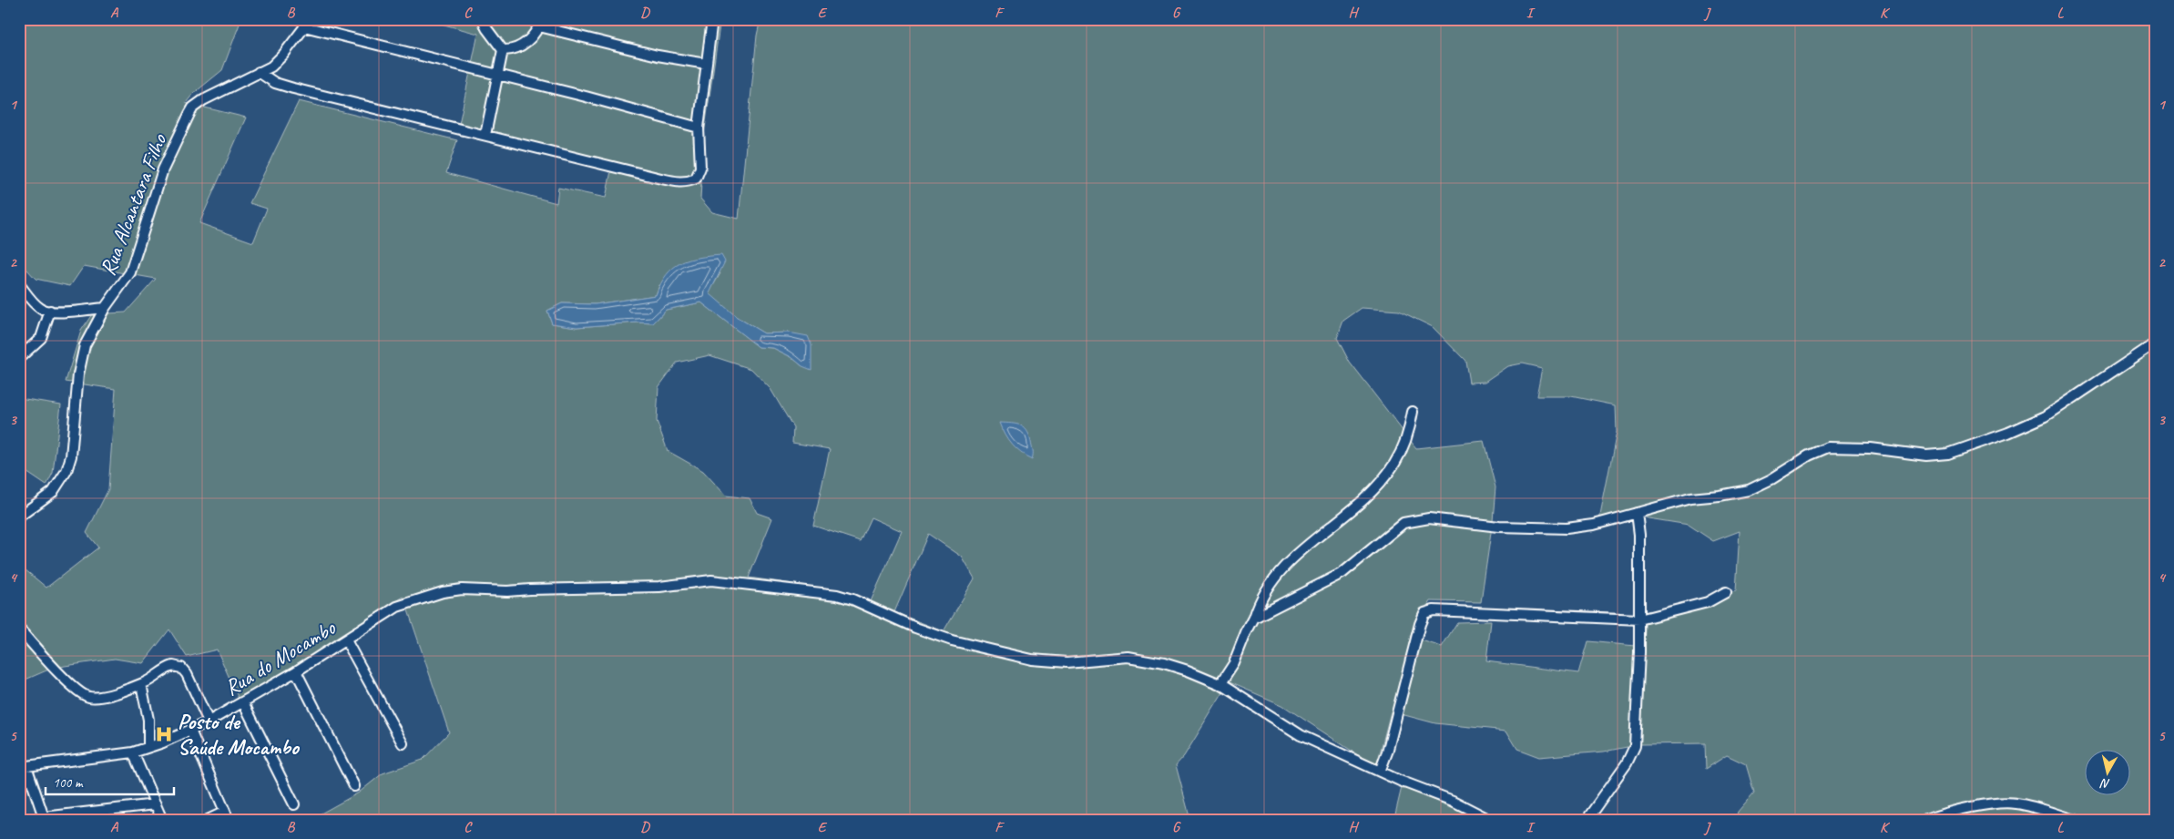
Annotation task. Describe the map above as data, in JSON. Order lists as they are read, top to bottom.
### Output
{
  "streets": {
    "street": ["Rua Alcantara Filho", "Rua do Mocambo"]
  },
  "places": {
    "hospital": ["Posto de Saúde Mocambo"]
  },
  "scale_bar": "100 m",
  "north": "bottom",
  "grid": {
    "columns": [
      "A",
      "B",
      "C",
      "D",
      "E",
      "F",
      "G",
      "H",
      "I",
      "J",
      "K",
      "L"
    ],
    "rows": [
      "1",
      "2",
      "3",
      "4",
      "5"
    ]
  }
}
